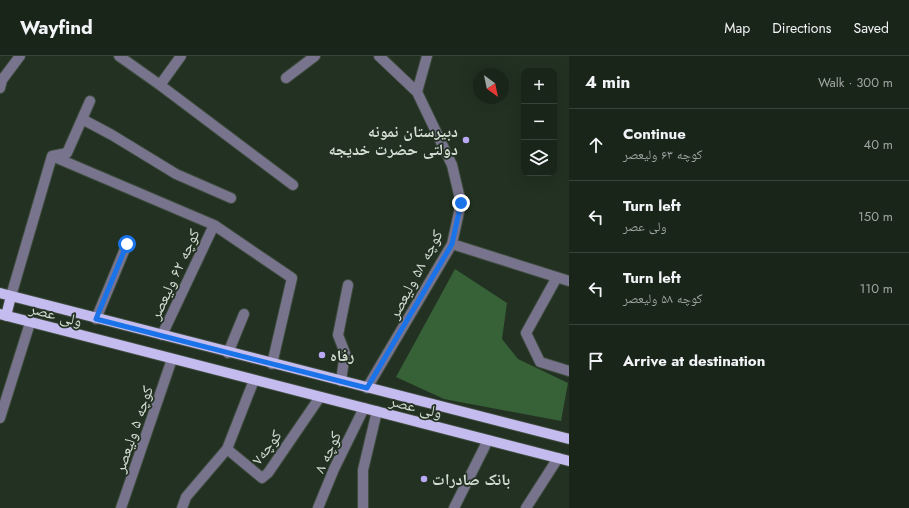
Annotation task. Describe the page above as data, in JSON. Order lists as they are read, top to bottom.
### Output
{
  "streets": {
    "main road": ["ولی عصر"],
    "street": [
      "کوچه ۶۲ ولیعصر",
      "کوچه ۵۸ ولیعصر",
      "کوچه ۵ ولیعصر",
      "کوچه۷",
      "کوچه ۸"
    ]
  },
  "crossings": [
    ["کوچه ۶۲ ولیعصر", "ولی عصر"],
    ["کوچه ۵۸ ولیعصر", "ولی عصر"],
    ["ولی عصر", "کوچه ۵ ولیعصر"],
    ["ولی عصر", "کوچه۷"],
    ["ولی عصر", "کوچه ۸"]
  ],
  "places": ["دبیرستان نمونه دولتی حضرت خدیجه", "رفاه", "بانک صادرات"],
  "north": "bottom right",
  "page": {
    "header": "Wayfind",
    "nav": ["Map", "Directions", "Saved"],
    "heading": ["4 min", "Walk · 300 m"],
    "map_buttons": ["+", "−"],
    "list": [
      ["Continue", "کوچه ۶۳ ولیعصر", "40 m"],
      ["Turn left", "ولی عصر", "150 m"],
      ["Turn left", "کوچه ۵۸ ولیعصر", "110 m"],
      "Arrive at destination"
    ]
  }
}
